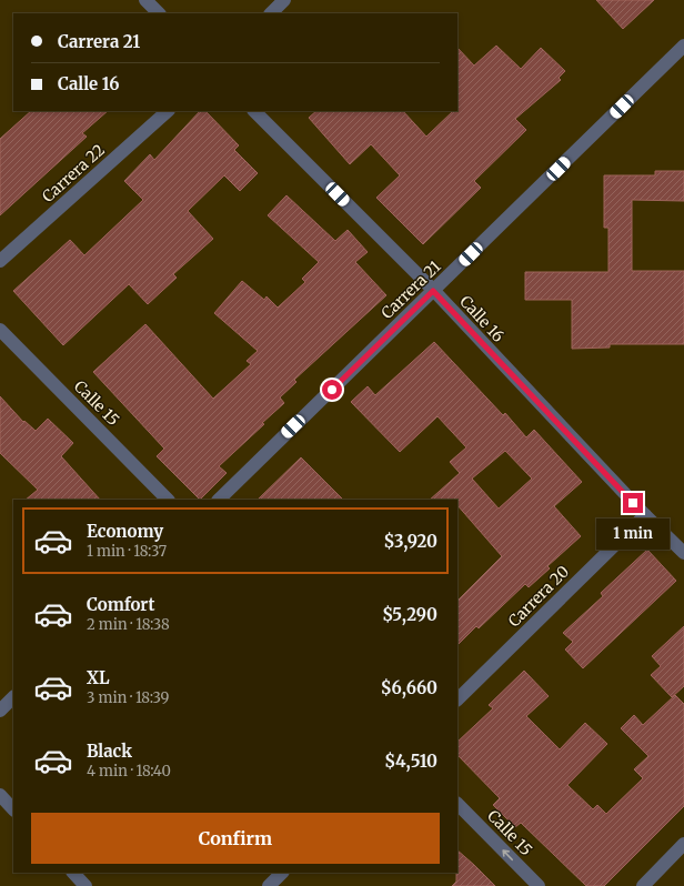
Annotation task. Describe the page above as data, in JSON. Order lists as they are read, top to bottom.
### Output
{
  "streets": {
    "street": [
      "Carrera 22",
      "Carrera 21",
      "Calle 16",
      "Calle 15",
      "Carrera 20"
    ]
  },
  "crossings": [
    ["Carrera 21", "Calle 16"],
    ["Calle 16", "Carrera 20"]
  ],
  "page": {
    "banner": ["Carrera 21", "Calle 16"],
    "list": [
      {
        "name": "Economy",
        "note": "1 min · 18:37",
        "value": "$3,920"
      },
      {
        "name": "Comfort",
        "note": "2 min · 18:38",
        "value": "$5,290"
      },
      {
        "name": "XL",
        "note": "3 min · 18:39",
        "value": "$6,660"
      },
      {
        "name": "Black",
        "note": "4 min · 18:40",
        "value": "$4,510"
      }
    ],
    "bubble": "1 min",
    "buttons": "Confirm"
  }
}
